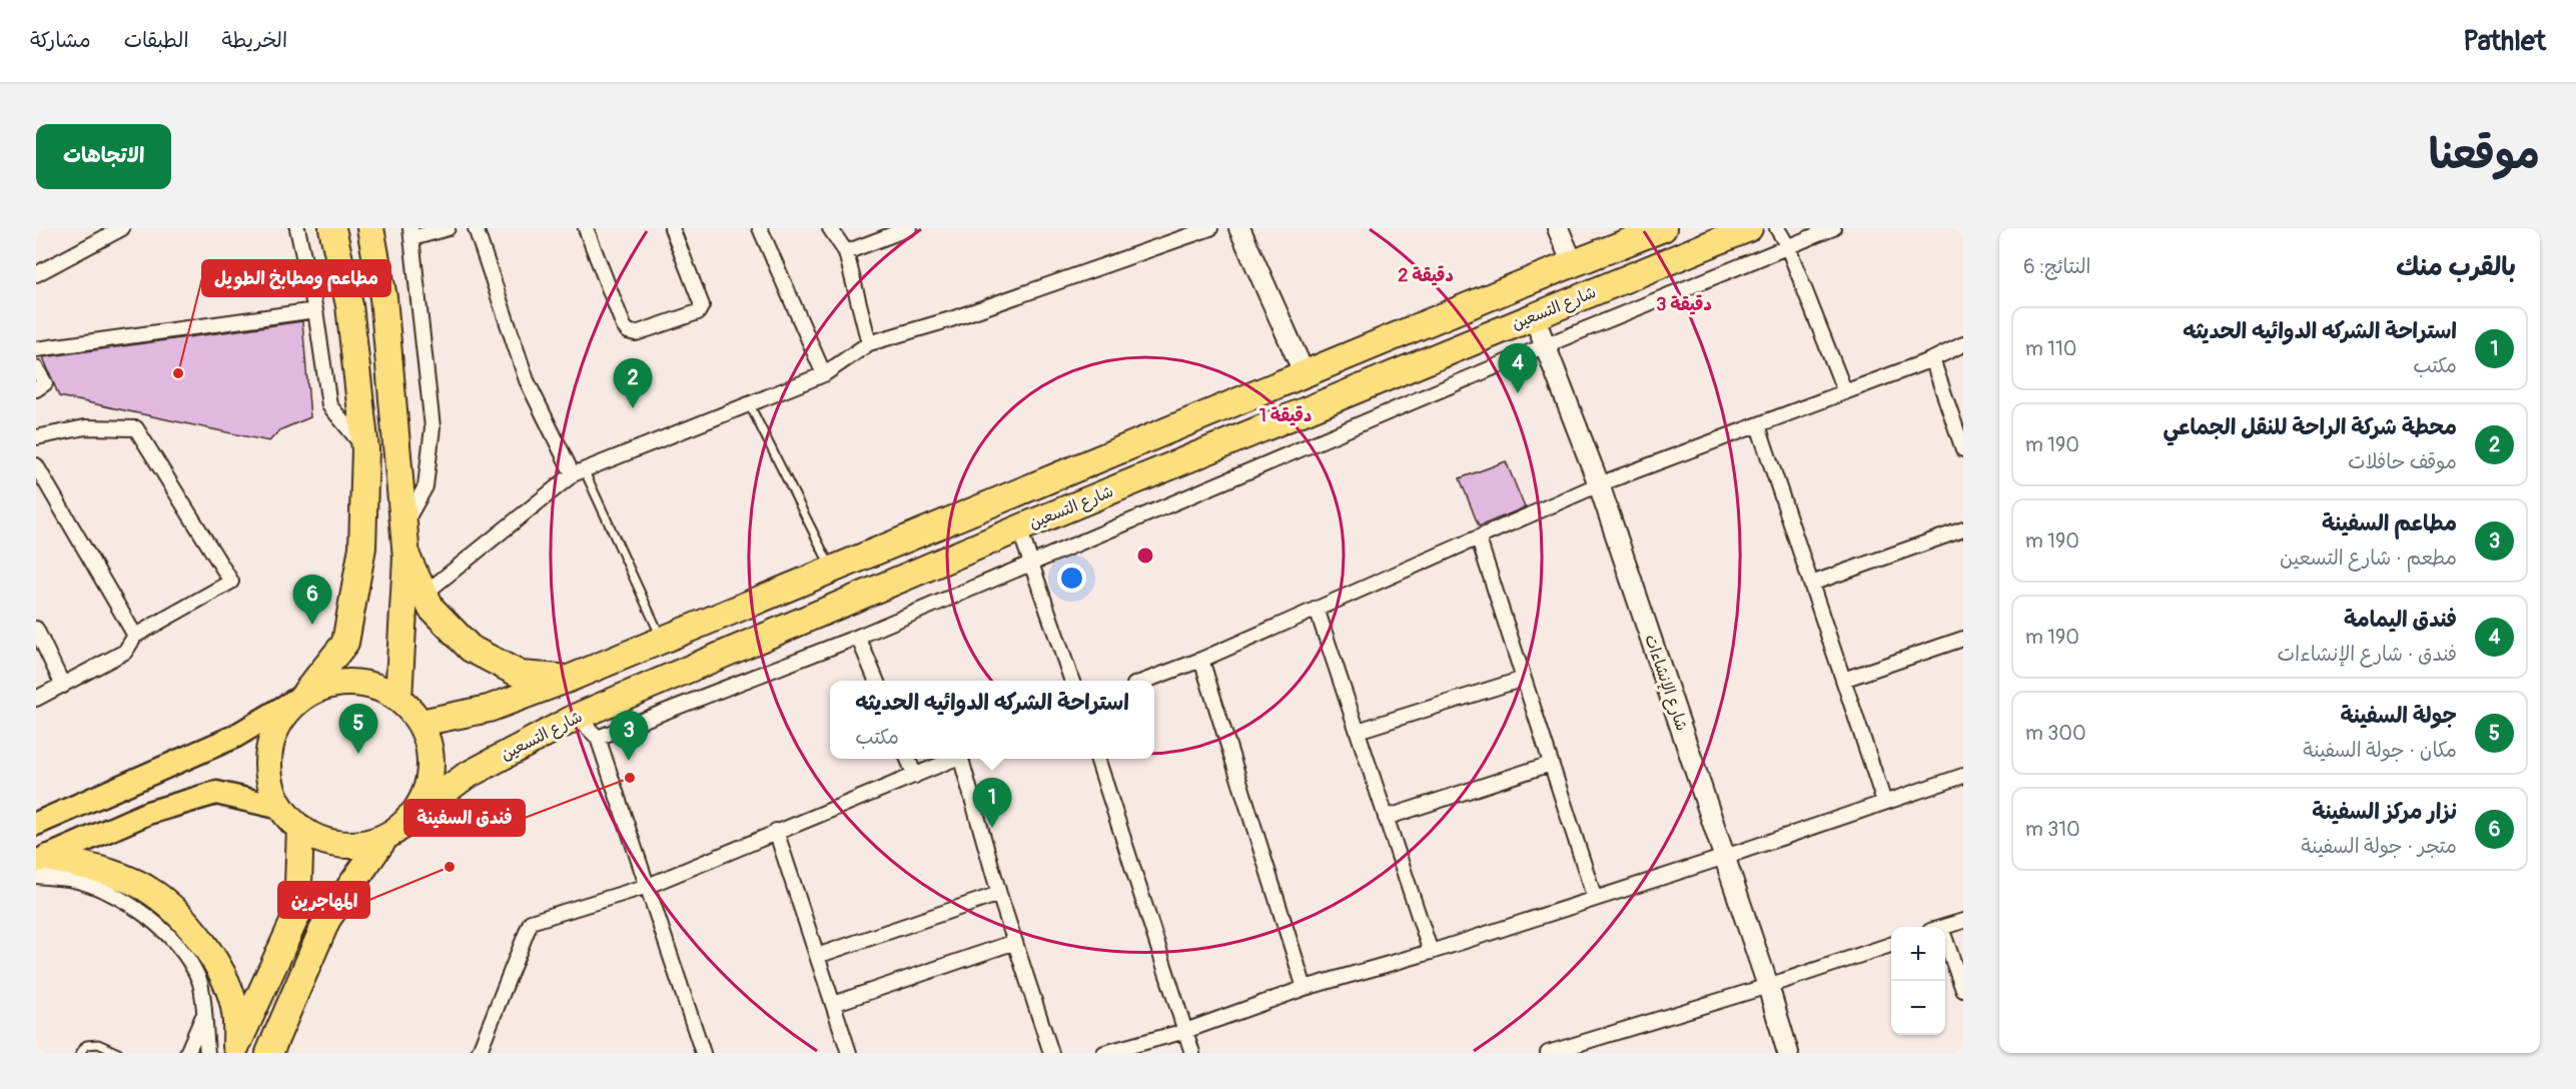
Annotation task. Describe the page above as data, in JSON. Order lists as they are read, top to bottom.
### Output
{
  "streets": {
    "highway": ["شارع التسعين"],
    "street": ["شارع الإنشاءات"]
  },
  "crossings": [
    ["شارع التسعين", "شارع الإنشاءات"]
  ],
  "places": ["مطاعم ومطابخ الطويل", "فندق السفينة", "المهاجرين"],
  "page": {
    "header": "Pathlet",
    "nav": ["الخريطة", "الطبقات", "مشاركة"],
    "title": "موقعنا",
    "buttons": "الاتجاهات",
    "heading": ["بالقرب منك", "النتائج: 6"],
    "list": [
      {
        "mark": "1",
        "name": "استراحة الشركه الدوائيه الحديثه",
        "note": "مكتب",
        "value": "110 m"
      },
      {
        "mark": "2",
        "name": "محطة شركة الراحة للنقل الجماعي",
        "note": "موقف حافلات",
        "value": "190 m"
      },
      {
        "mark": "3",
        "name": "مطاعم السفينة",
        "note": "مطعم · شارع التسعين",
        "value": "190 m"
      },
      {
        "mark": "4",
        "name": "فندق اليمامة",
        "note": "فندق · شارع الإنشاءات",
        "value": "190 m"
      },
      {
        "mark": "5",
        "name": "جولة السفينة",
        "note": "مكان · جولة السفينة",
        "value": "300 m"
      },
      {
        "mark": "6",
        "name": "نزار مركز السفينة",
        "note": "متجر · جولة السفينة",
        "value": "310 m"
      }
    ],
    "pins": [
      "4",
      "2",
      "6",
      "5",
      "3",
      "1"
    ],
    "popup": ["استراحة الشركه الدوائيه الحديثه", "مكتب"],
    "map_buttons": ["+", "−"]
  },
  "rings": ["2 دقيقة", "3 دقيقة", "1 دقيقة"]
}
